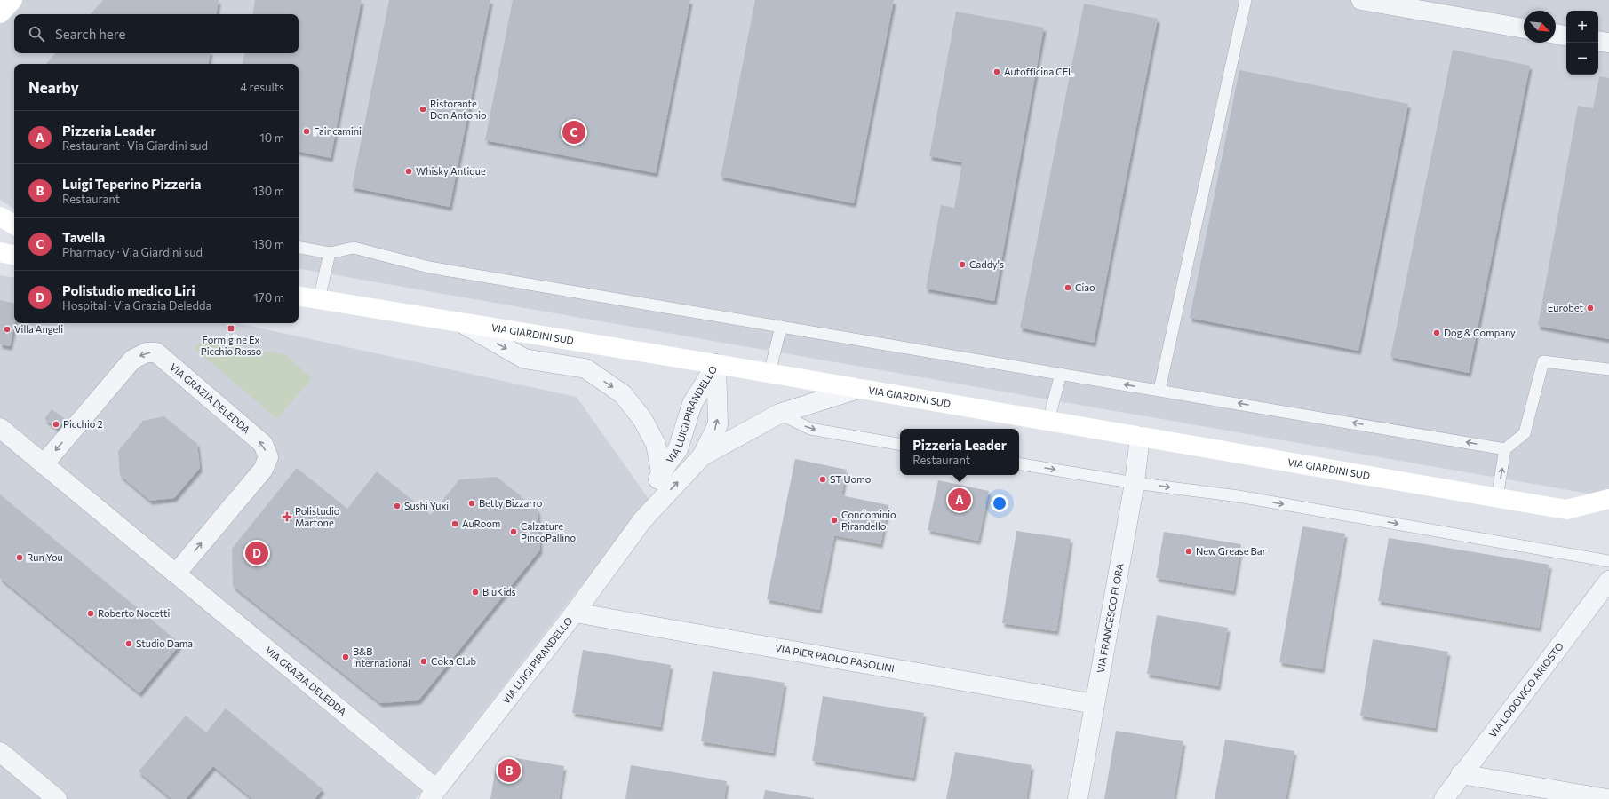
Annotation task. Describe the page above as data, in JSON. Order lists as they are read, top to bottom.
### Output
{
  "streets": {
    "main road": ["VIA GIARDINI SUD"],
    "street": [
      "VIA GRAZIA DELEDDA",
      "VIA LUIGI PIRANDELLO",
      "VIA FRANCESCO FLORA",
      "VIA PIER PAOLO PASOLINI",
      "VIA LODOVICO ARIOSTO"
    ]
  },
  "crossings": [
    ["VIA GIARDINI SUD", "VIA LUIGI PIRANDELLO"],
    ["VIA GIARDINI SUD", "VIA FRANCESCO FLORA"],
    ["VIA GRAZIA DELEDDA", "VIA LUIGI PIRANDELLO"],
    ["VIA LUIGI PIRANDELLO", "VIA PIER PAOLO PASOLINI"],
    ["VIA FRANCESCO FLORA", "VIA PIER PAOLO PASOLINI"]
  ],
  "places": {
    "other": [
      "Autofficina CFL",
      "Ristorante Don Antonio",
      "Fair camini",
      "Whisky Antique",
      "Caddy's",
      "Ciao",
      "Eurobet",
      "Villa Angeli",
      "Dog & Company",
      "Picchio 2",
      "ST Uomo",
      "Betty Bizzarro",
      "Sushi Yuxi",
      "Condominio Pirandello",
      "AuRoom",
      "Calzature PincoPallino",
      "New Grease Bar",
      "Run You",
      "BluKids",
      "Roberto Nocetti",
      "Studio Dama",
      "B&B International",
      "Coka Club"
    ],
    "transit": ["Formigine Ex Picchio Rosso"],
    "health": ["Polistudio Martone"]
  },
  "north": "bottom right",
  "page": {
    "map_buttons": ["+", "−"],
    "search": "Search here",
    "heading": ["Nearby", "4 results"],
    "list": [
      {
        "mark": "A",
        "name": "Pizzeria Leader",
        "note": "Restaurant · Via Giardini sud",
        "value": "10 m"
      },
      {
        "mark": "B",
        "name": "Luigi Teperino Pizzeria",
        "note": "Restaurant",
        "value": "130 m"
      },
      {
        "mark": "C",
        "name": "Tavella",
        "note": "Pharmacy · Via Giardini sud",
        "value": "130 m"
      },
      {
        "mark": "D",
        "name": "Polistudio medico Liri",
        "note": "Hospital · Via Grazia Deledda",
        "value": "170 m"
      }
    ],
    "pins": [
      "C",
      "A",
      "D",
      "B"
    ],
    "popup": ["Pizzeria Leader", "Restaurant"]
  }
}
